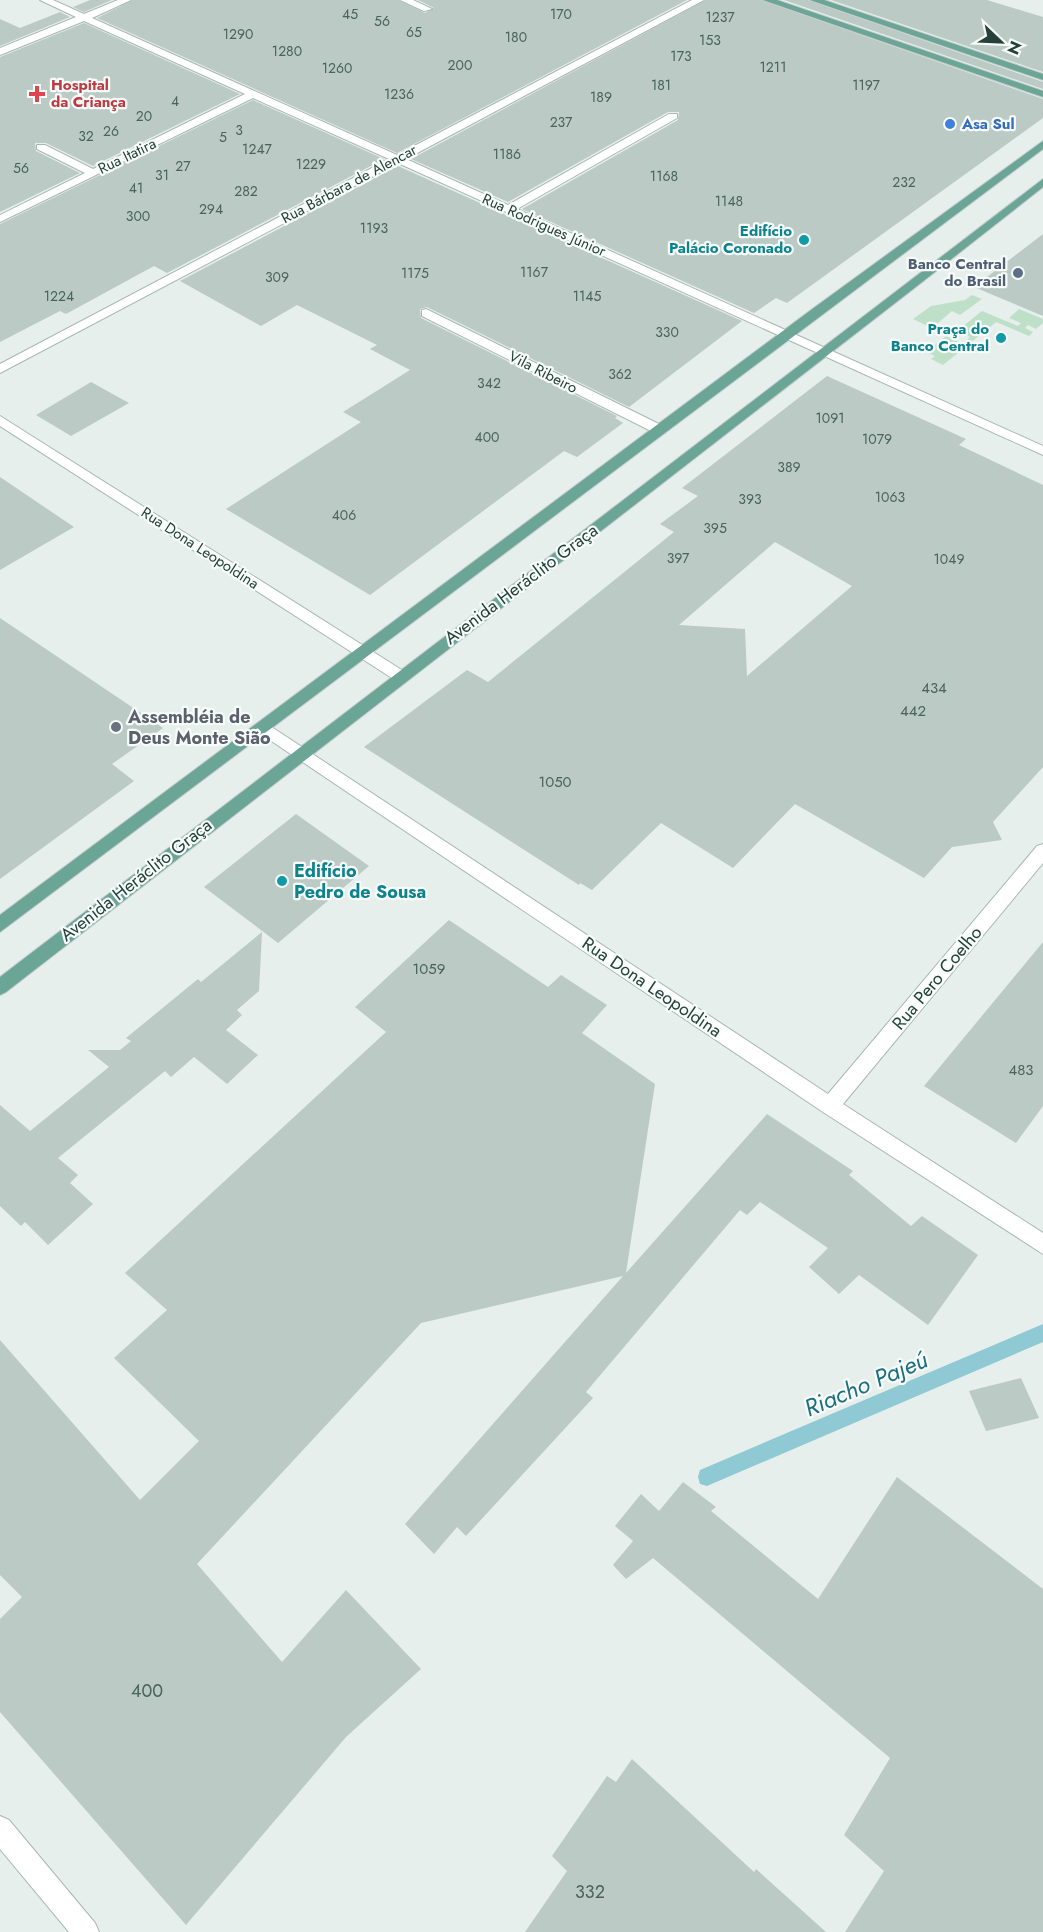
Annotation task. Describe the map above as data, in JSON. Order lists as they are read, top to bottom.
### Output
{
  "streets": {
    "main road": ["Avenida Heráclito Graça"],
    "street": [
      "Rua Itatira",
      "Rua Bárbara de Alencar",
      "Rua Rodrigues Júnior",
      "Vila Ribeiro",
      "Rua Dona Leopoldina",
      "Rua Pero Coelho"
    ]
  },
  "crossings": [
    ["Rua Itatira", "Rua Rodrigues Júnior"],
    ["Rua Bárbara de Alencar", "Rua Rodrigues Júnior"],
    ["Rua Rodrigues Júnior", "Avenida Heráclito Graça"],
    ["Rua Dona Leopoldina", "Avenida Heráclito Graça"],
    ["Rua Dona Leopoldina", "Rua Pero Coelho"]
  ],
  "water": ["Riacho Pajeú"],
  "places": {
    "health": ["Hospital da Criança"],
    "other": [
      "Asa Sul",
      "Edifício Palácio Coronado",
      "Banco Central do Brasil",
      "Praça do Banco Central",
      "Assembléia de Deus Monte Sião",
      "Edifício Pedro de Sousa"
    ]
  },
  "house_numbers": [
    "45",
    "170",
    "1237",
    "56",
    "65",
    "1290",
    "180",
    "153",
    "1280",
    "173",
    "200",
    "1211",
    "1260",
    "181",
    "1197",
    "1236",
    "189",
    "4",
    "20",
    "237",
    "3",
    "26",
    "32",
    "5",
    "1247",
    "1186",
    "1229",
    "27",
    "56",
    "31",
    "1168",
    "232",
    "41",
    "282",
    "1148",
    "294",
    "300",
    "1193",
    "1167",
    "1175",
    "309",
    "1224",
    "1145",
    "330",
    "362",
    "342",
    "1091",
    "400",
    "1079",
    "389",
    "1063",
    "393",
    "406",
    "395",
    "397",
    "1049",
    "434",
    "442",
    "1050",
    "1059",
    "483",
    "400",
    "332"
  ],
  "north": "bottom right"
}
